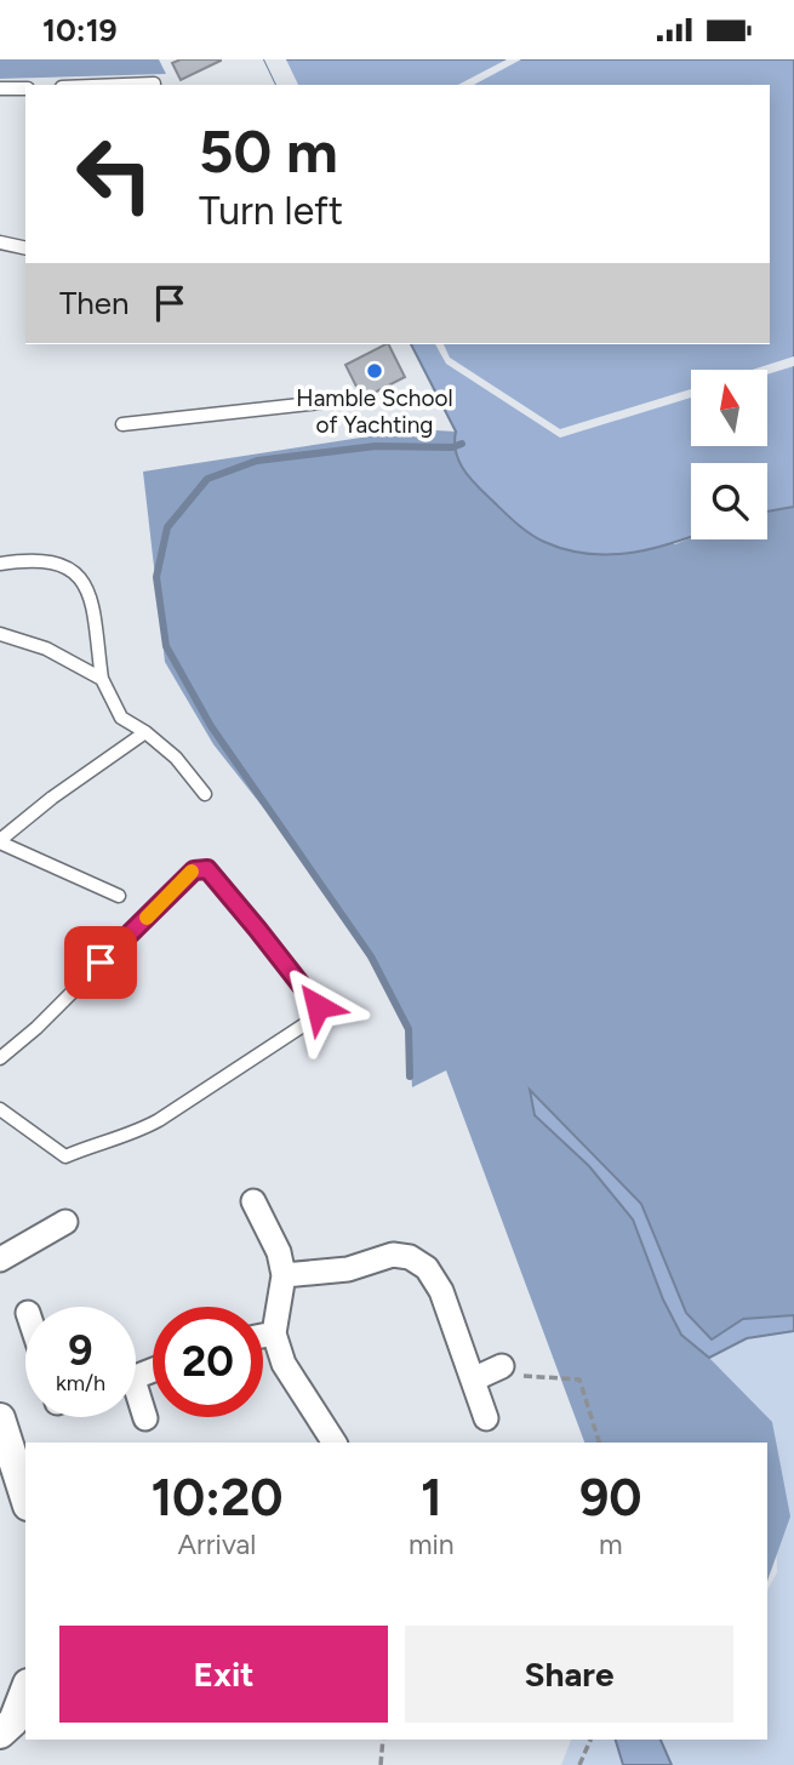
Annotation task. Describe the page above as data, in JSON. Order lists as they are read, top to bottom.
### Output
{
  "places": ["Hamble School of Yachting"],
  "north": "top",
  "page": {
    "status": "10:19",
    "turn": ["50 m", "Turn left"],
    "then": "Then",
    "speed": "9 km/h",
    "limit": "20",
    "eta": [
      "10:20",
      "Arrival",
      "1",
      "min",
      "90",
      "m"
    ],
    "buttons": ["Exit", "Share"]
  }
}
